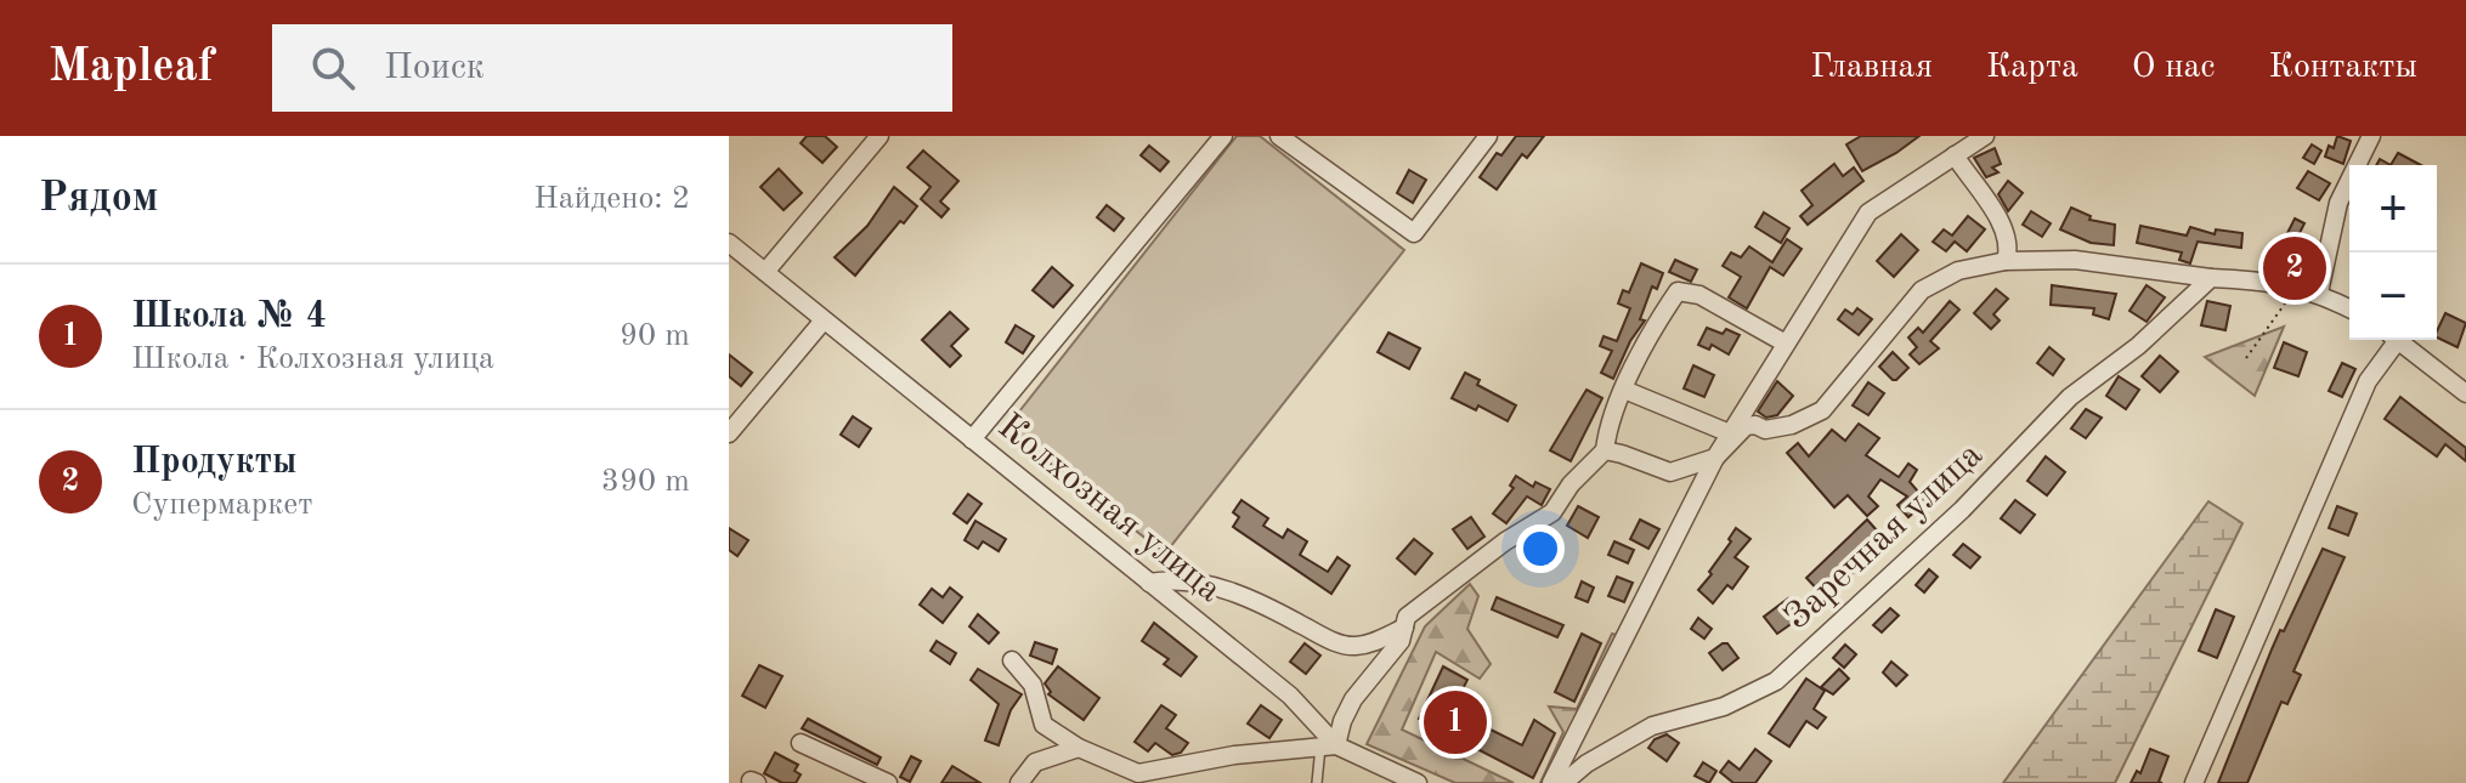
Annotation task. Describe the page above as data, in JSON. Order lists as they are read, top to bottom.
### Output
{
  "streets": {
    "street": ["Колхозная улица", "Заречная улица"]
  },
  "page": {
    "header": "Mapleaf",
    "search": "Поиск",
    "nav": [
      "Главная",
      "Карта",
      "О нас",
      "Контакты"
    ],
    "heading": ["Рядом", "Найдено: 2"],
    "map_buttons": ["+", "−"],
    "pins": ["2", "1"],
    "list": [
      {
        "mark": "1",
        "name": "Школа № 4",
        "note": "Школа · Колхозная улица",
        "value": "90 m"
      },
      {
        "mark": "2",
        "name": "Продукты",
        "note": "Супермаркет",
        "value": "390 m"
      }
    ]
  }
}
